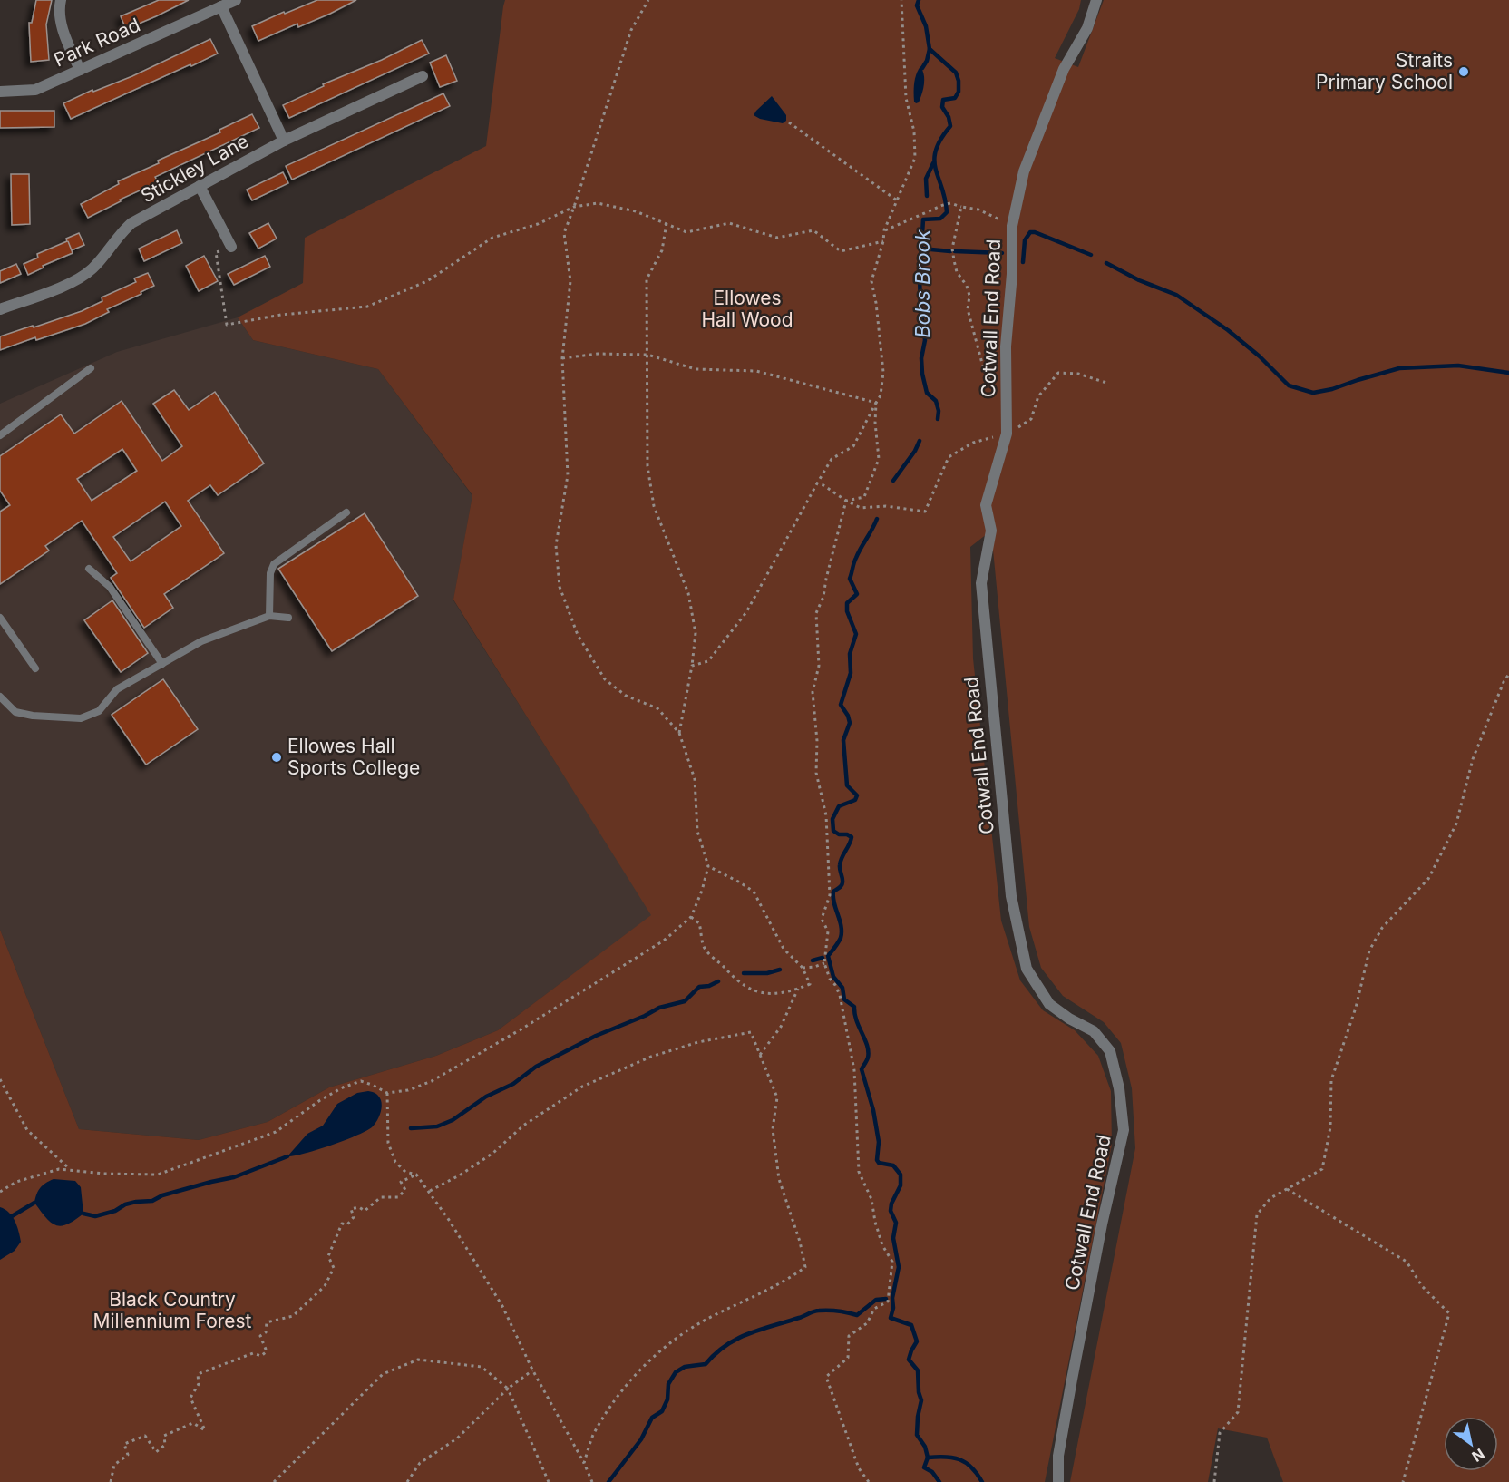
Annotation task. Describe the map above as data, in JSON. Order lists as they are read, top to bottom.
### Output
{
  "streets": {
    "street": ["Park Road", "Stickley Lane", "Cotwall End Road"]
  },
  "water": ["Bobs Brook"],
  "parks": ["Ellowes Hall Wood", "Black Country Millennium Forest"],
  "places": ["Straits Primary School", "Ellowes Hall Sports College"],
  "north": "bottom right"
}
